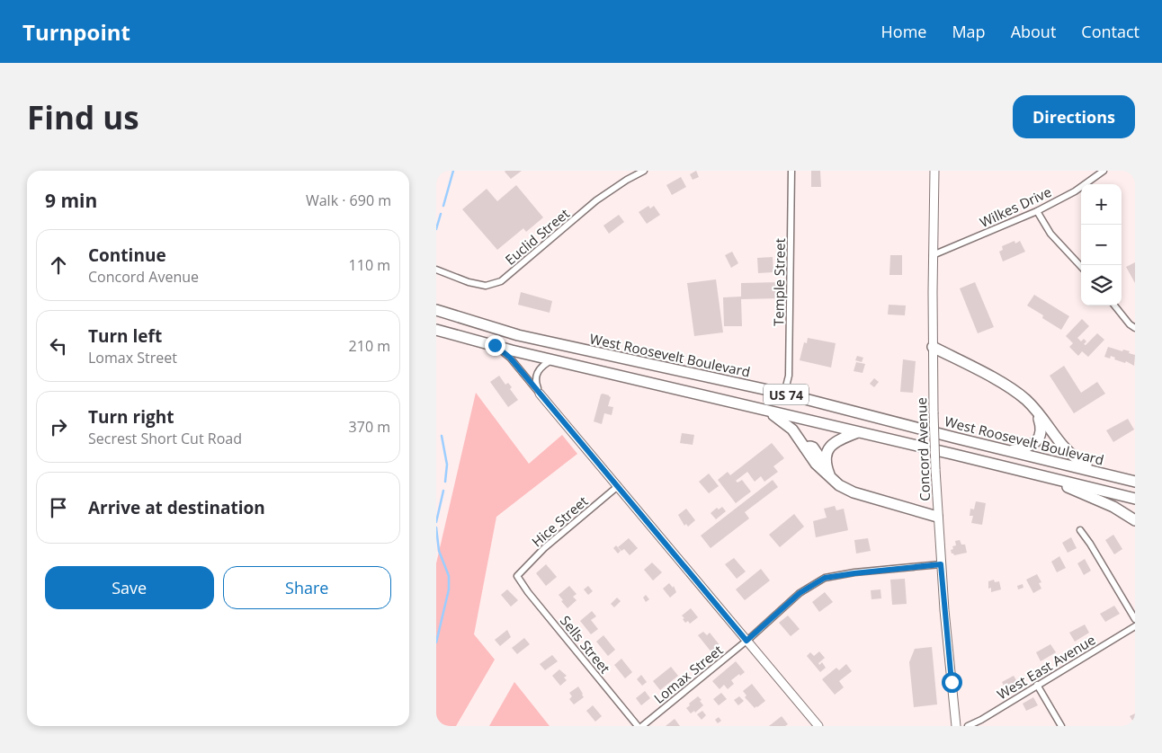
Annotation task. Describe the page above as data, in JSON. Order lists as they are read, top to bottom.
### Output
{
  "streets": {
    "highway": ["West Roosevelt Boulevard", "US 74"],
    "street": [
      "Wilkes Drive",
      "Euclid Street",
      "Temple Street",
      "Concord Avenue",
      "Hice Street",
      "Sells Street",
      "West East Avenue",
      "Lomax Street"
    ]
  },
  "crossings": [
    ["Wilkes Drive", "Concord Avenue"],
    ["Temple Street", "West Roosevelt Boulevard"],
    ["Concord Avenue", "Lomax Street"],
    ["Hice Street", "Sells Street"]
  ],
  "page": {
    "header": "Turnpoint",
    "nav": [
      "Home",
      "Map",
      "About",
      "Contact"
    ],
    "buttons": [
      "Directions",
      ["Save", "Share"]
    ],
    "title": "Find us",
    "heading": ["9 min", "Walk · 690 m"],
    "map_buttons": ["+", "−"],
    "list": [
      ["Continue", "Concord Avenue", "110 m"],
      ["Turn left", "Lomax Street", "210 m"],
      ["Turn right", "Secrest Short Cut Road", "370 m"],
      "Arrive at destination"
    ]
  }
}
